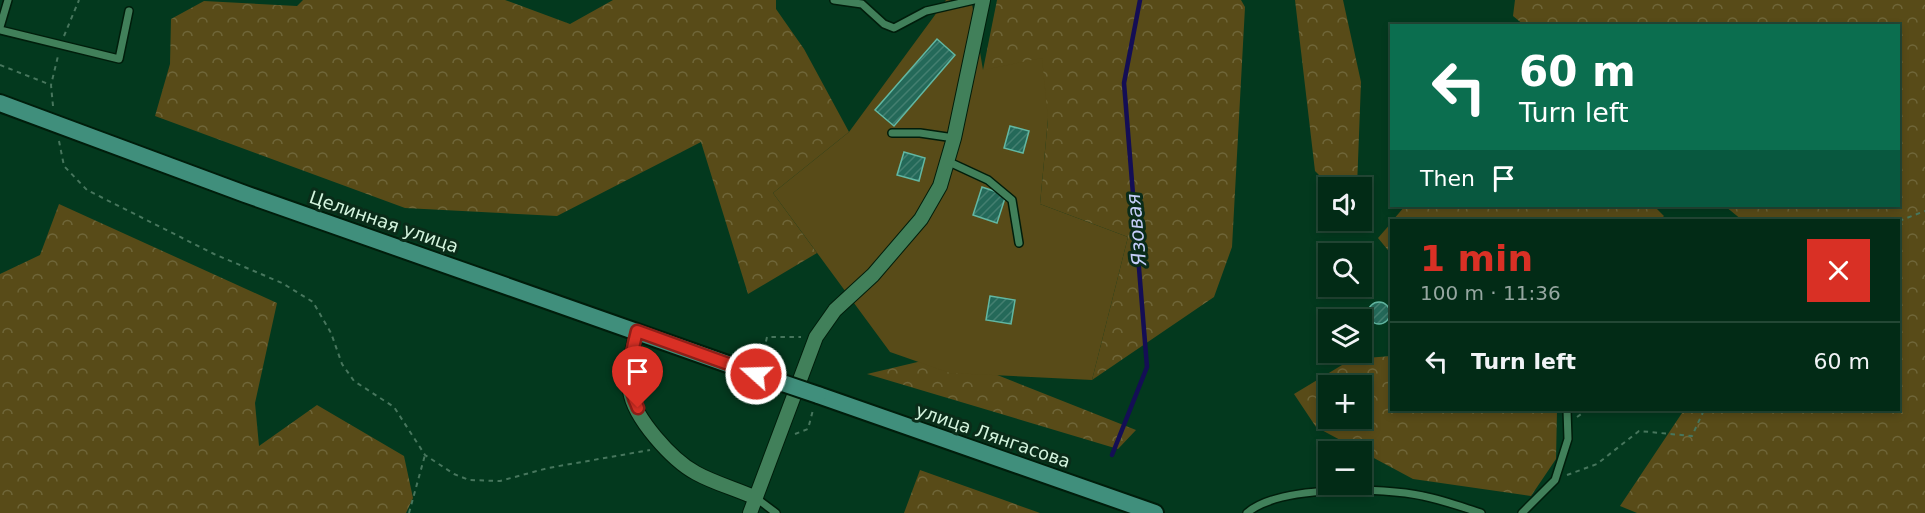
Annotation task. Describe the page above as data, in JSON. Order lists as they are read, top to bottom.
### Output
{
  "streets": {
    "main road": ["Целинная улица", "улица Лянгасова"]
  },
  "crossings": [
    ["Целинная улица", "улица Лянгасова"]
  ],
  "water": ["Язовая"],
  "page": {
    "turn": ["60 m", "Turn left"],
    "then": "Then",
    "map_buttons": ["+", "−"],
    "heading": ["1 min", "100 m · 11:36"],
    "list": [
      {
        "name": "Turn left",
        "value": "60 m"
      }
    ]
  }
}
